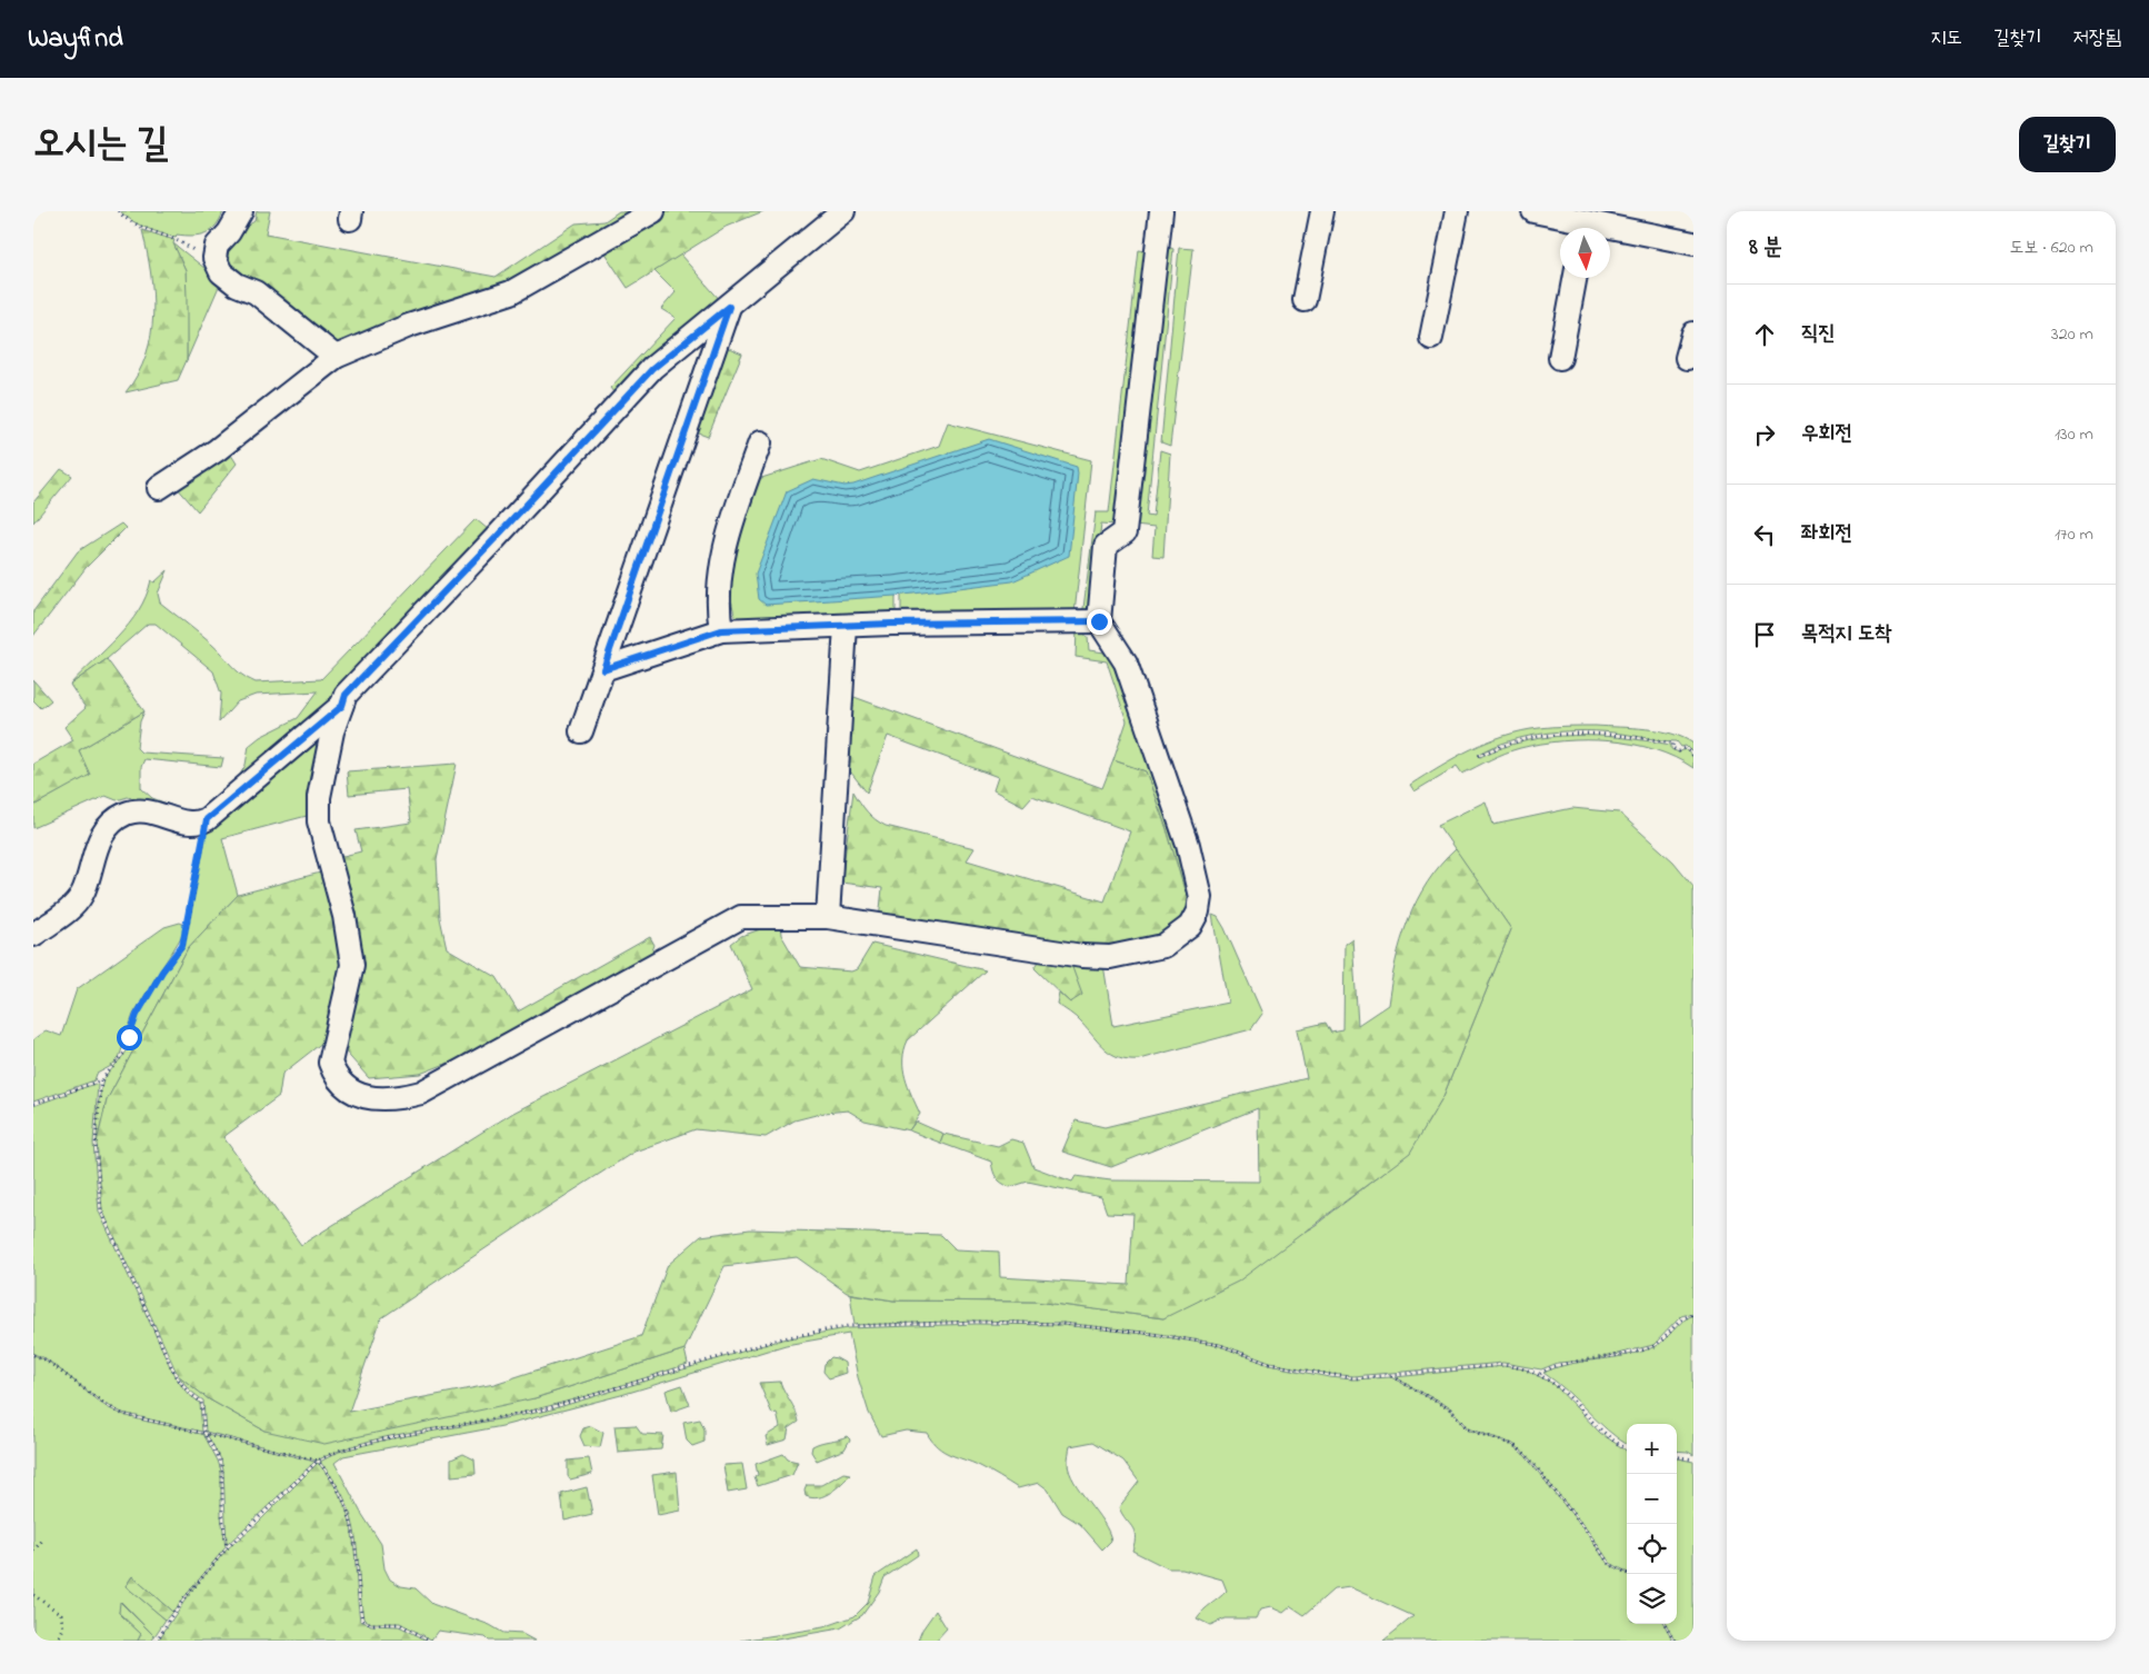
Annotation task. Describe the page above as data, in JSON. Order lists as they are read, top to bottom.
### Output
{
  "north": "bottom",
  "page": {
    "header": "Wayfind",
    "nav": ["지도", "길찾기", "저장됨"],
    "title": "오시는 길",
    "buttons": "길찾기",
    "heading": ["8 분", "도보 · 620 m"],
    "list": [
      ["직진", "320 m"],
      ["우회전", "130 m"],
      ["좌회전", "170 m"],
      "목적지 도착"
    ],
    "map_buttons": ["+", "−"]
  }
}
